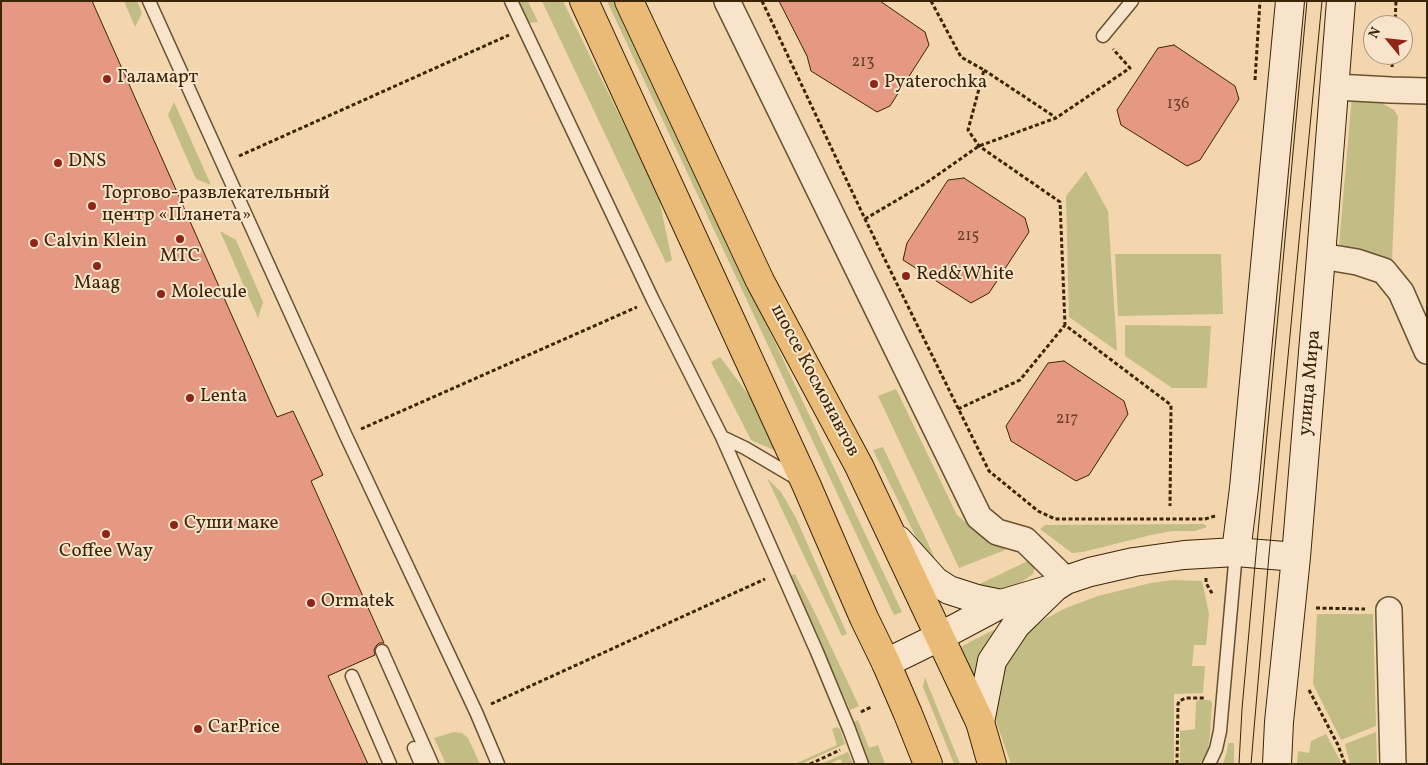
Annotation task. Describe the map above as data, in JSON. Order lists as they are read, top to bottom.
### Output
{
  "streets": {
    "main road": ["шоссе Космонавтов", "улица Мира"]
  },
  "places": [
    "Галамарт",
    "Pyaterochka",
    "DNS",
    "Торгово-развлекательный центр «Планета»",
    "МТС",
    "Calvin Klein",
    "Maag",
    "Red&White",
    "Molecule",
    "Lenta",
    "Суши маке",
    "Coffee Way",
    "Ormatek",
    "CarPrice"
  ],
  "house_numbers": [
    "213",
    "136",
    "215",
    "217"
  ],
  "north": "top left"
}
